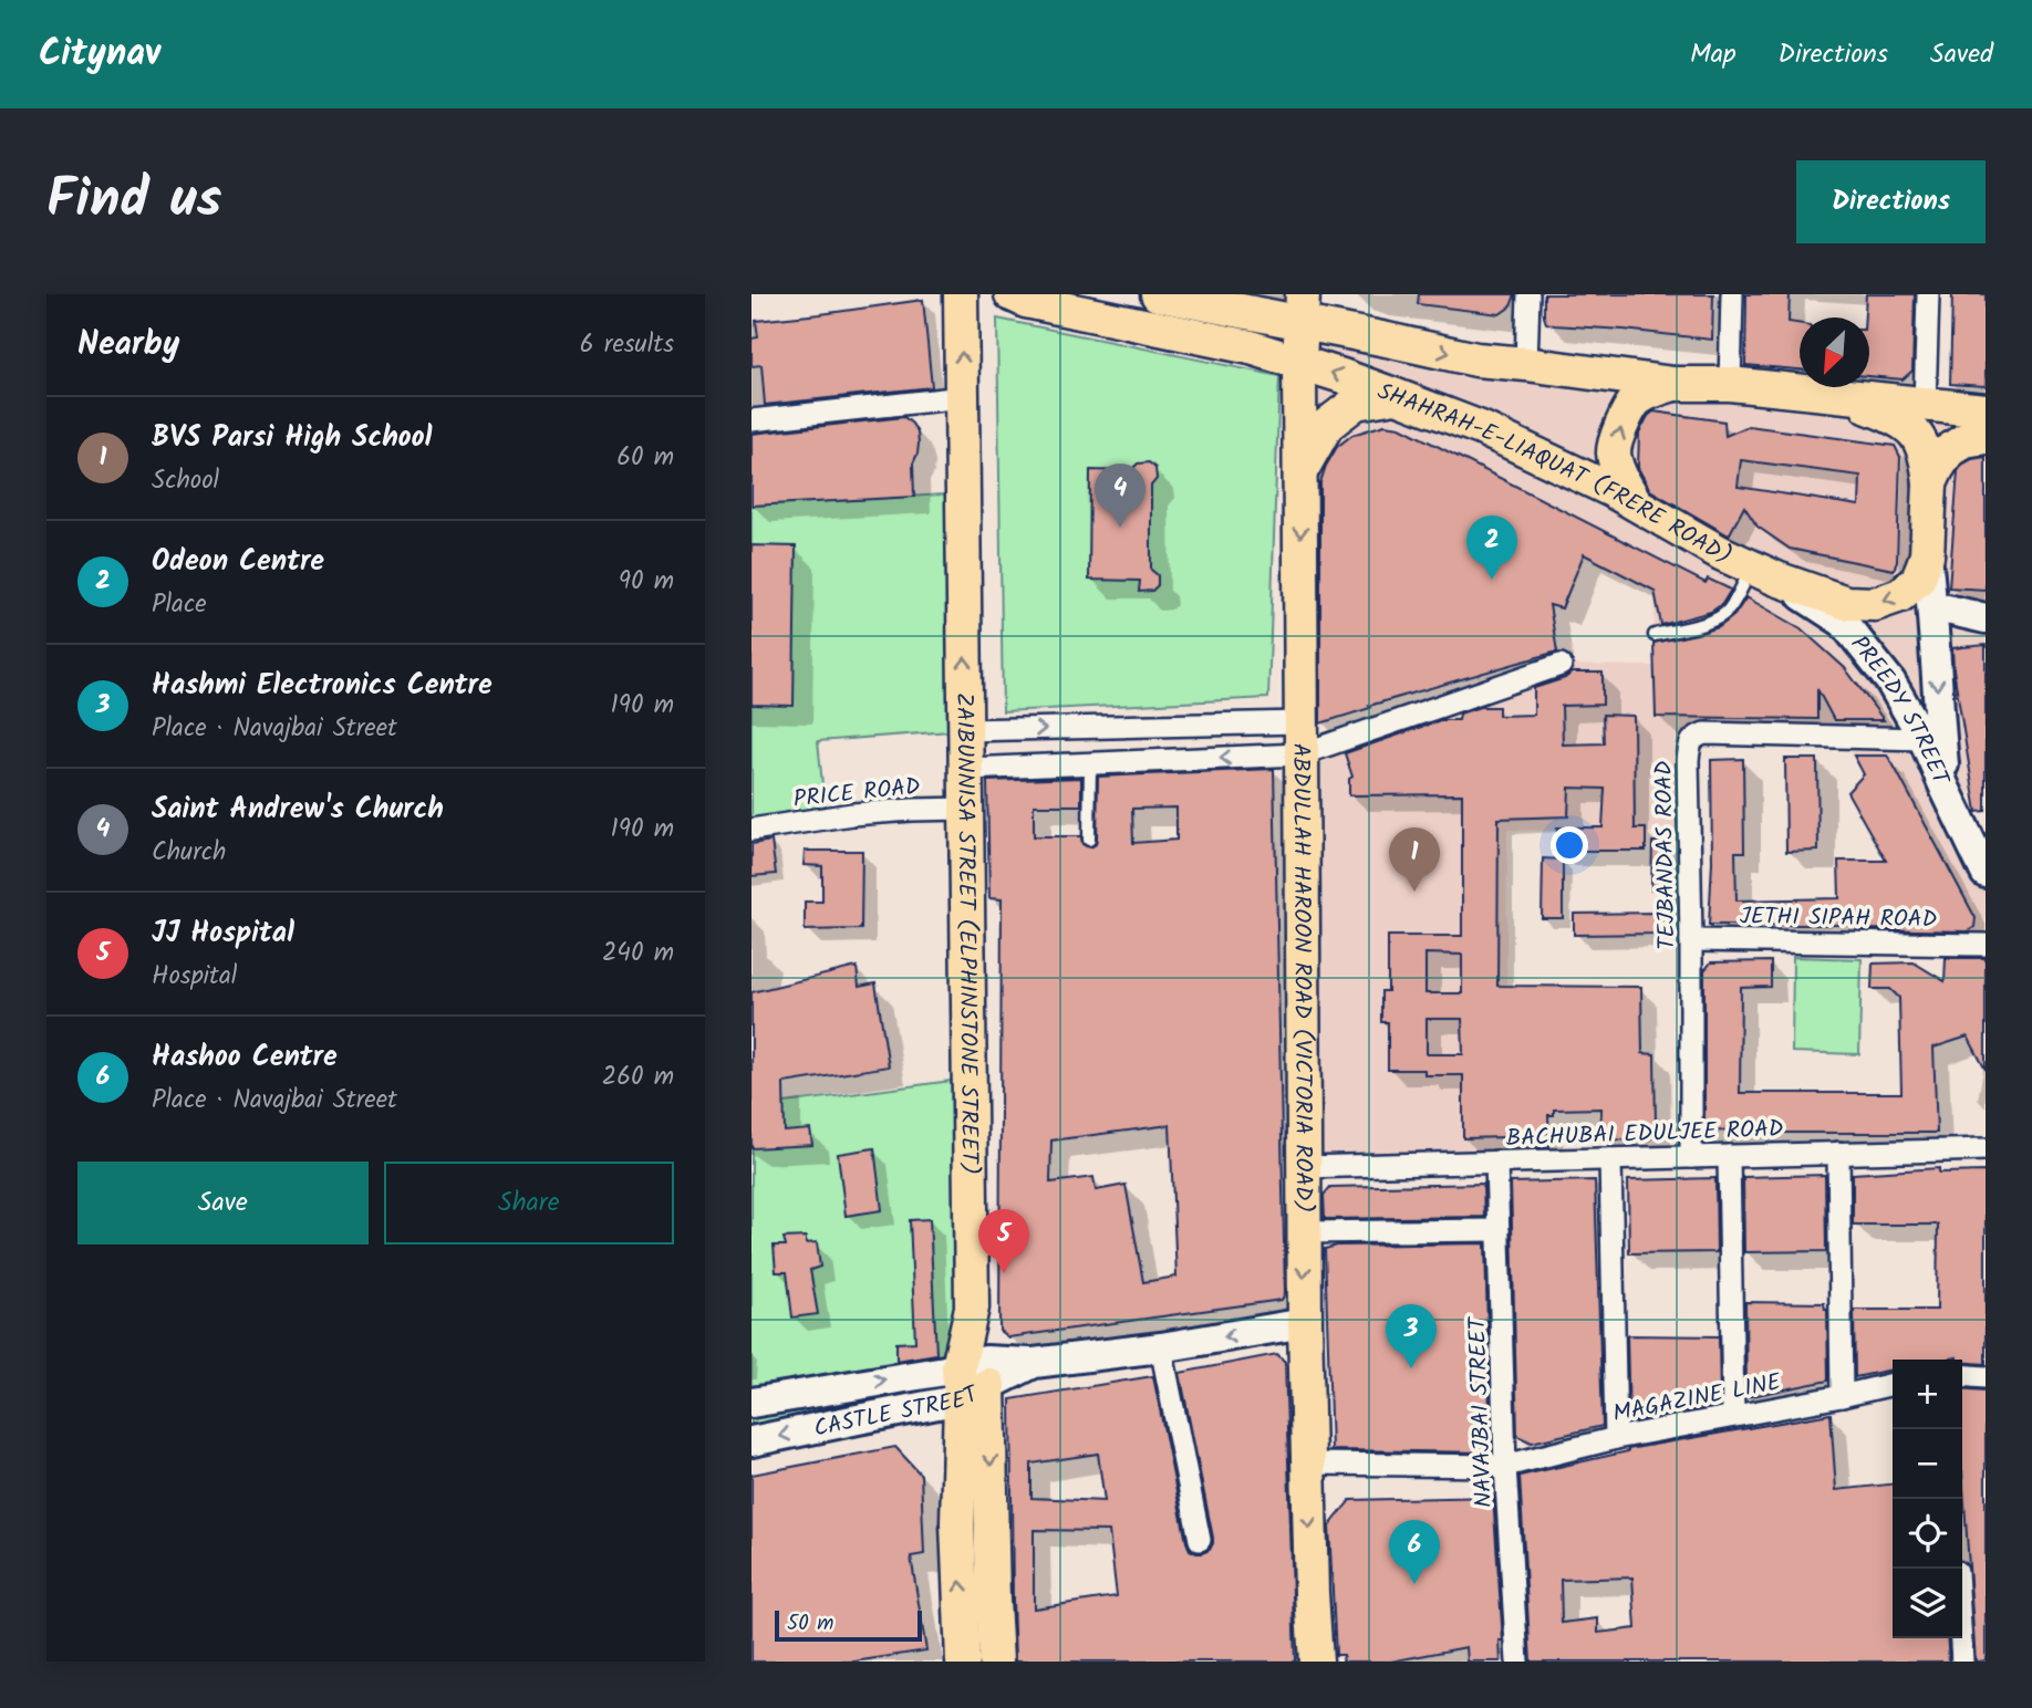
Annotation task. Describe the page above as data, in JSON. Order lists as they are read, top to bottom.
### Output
{
  "streets": {
    "main road": ["SHAHRAH-E-LIAQUAT (FRERE ROAD)", "ZAIBUNNISA STREET (ELPHINSTONE STREET)", "ABDULLAH HAROON ROAD (VICTORIA ROAD)"],
    "street": [
      "PREEDY STREET",
      "PRICE ROAD",
      "TEJBANDAS ROAD",
      "JETHI SIPAH ROAD",
      "BACHUBAI EDULJEE ROAD",
      "MAGAZINE LINE",
      "CASTLE STREET",
      "NAVAJBAI STREET"
    ]
  },
  "crossings": [
    ["SHAHRAH-E-LIAQUAT (FRERE ROAD)", "PREEDY STREET"],
    ["SHAHRAH-E-LIAQUAT (FRERE ROAD)", "ABDULLAH HAROON ROAD (VICTORIA ROAD)"],
    ["PREEDY STREET", "TEJBANDAS ROAD"],
    ["PRICE ROAD", "ZAIBUNNISA STREET (ELPHINSTONE STREET)"],
    ["TEJBANDAS ROAD", "JETHI SIPAH ROAD"],
    ["TEJBANDAS ROAD", "BACHUBAI EDULJEE ROAD"],
    ["ZAIBUNNISA STREET (ELPHINSTONE STREET)", "CASTLE STREET"],
    ["ABDULLAH HAROON ROAD (VICTORIA ROAD)", "BACHUBAI EDULJEE ROAD"],
    ["ABDULLAH HAROON ROAD (VICTORIA ROAD)", "MAGAZINE LINE"],
    ["ABDULLAH HAROON ROAD (VICTORIA ROAD)", "CASTLE STREET"],
    ["BACHUBAI EDULJEE ROAD", "NAVAJBAI STREET"],
    ["MAGAZINE LINE", "NAVAJBAI STREET"]
  ],
  "one_way": ["ABDULLAH HAROON ROAD (VICTORIA ROAD)"],
  "scale_bar": "50 m",
  "north": "bottom left",
  "page": {
    "header": "Citynav",
    "nav": ["Map", "Directions", "Saved"],
    "title": "Find us",
    "buttons": [
      "Directions",
      ["Save", "Share"]
    ],
    "heading": ["Nearby", "6 results"],
    "list": [
      {
        "mark": "1",
        "name": "BVS Parsi High School",
        "note": "School",
        "value": "60 m"
      },
      {
        "mark": "2",
        "name": "Odeon Centre",
        "note": "Place",
        "value": "90 m"
      },
      {
        "mark": "3",
        "name": "Hashmi Electronics Centre",
        "note": "Place · Navajbai Street",
        "value": "190 m"
      },
      {
        "mark": "4",
        "name": "Saint Andrew's Church",
        "note": "Church",
        "value": "190 m"
      },
      {
        "mark": "5",
        "name": "JJ Hospital",
        "note": "Hospital",
        "value": "240 m"
      },
      {
        "mark": "6",
        "name": "Hashoo Centre",
        "note": "Place · Navajbai Street",
        "value": "260 m"
      }
    ],
    "pins": [
      "4",
      "2",
      "1",
      "5",
      "3",
      "6"
    ],
    "map_buttons": ["+", "−"],
    "scale": "50 m"
  }
}
